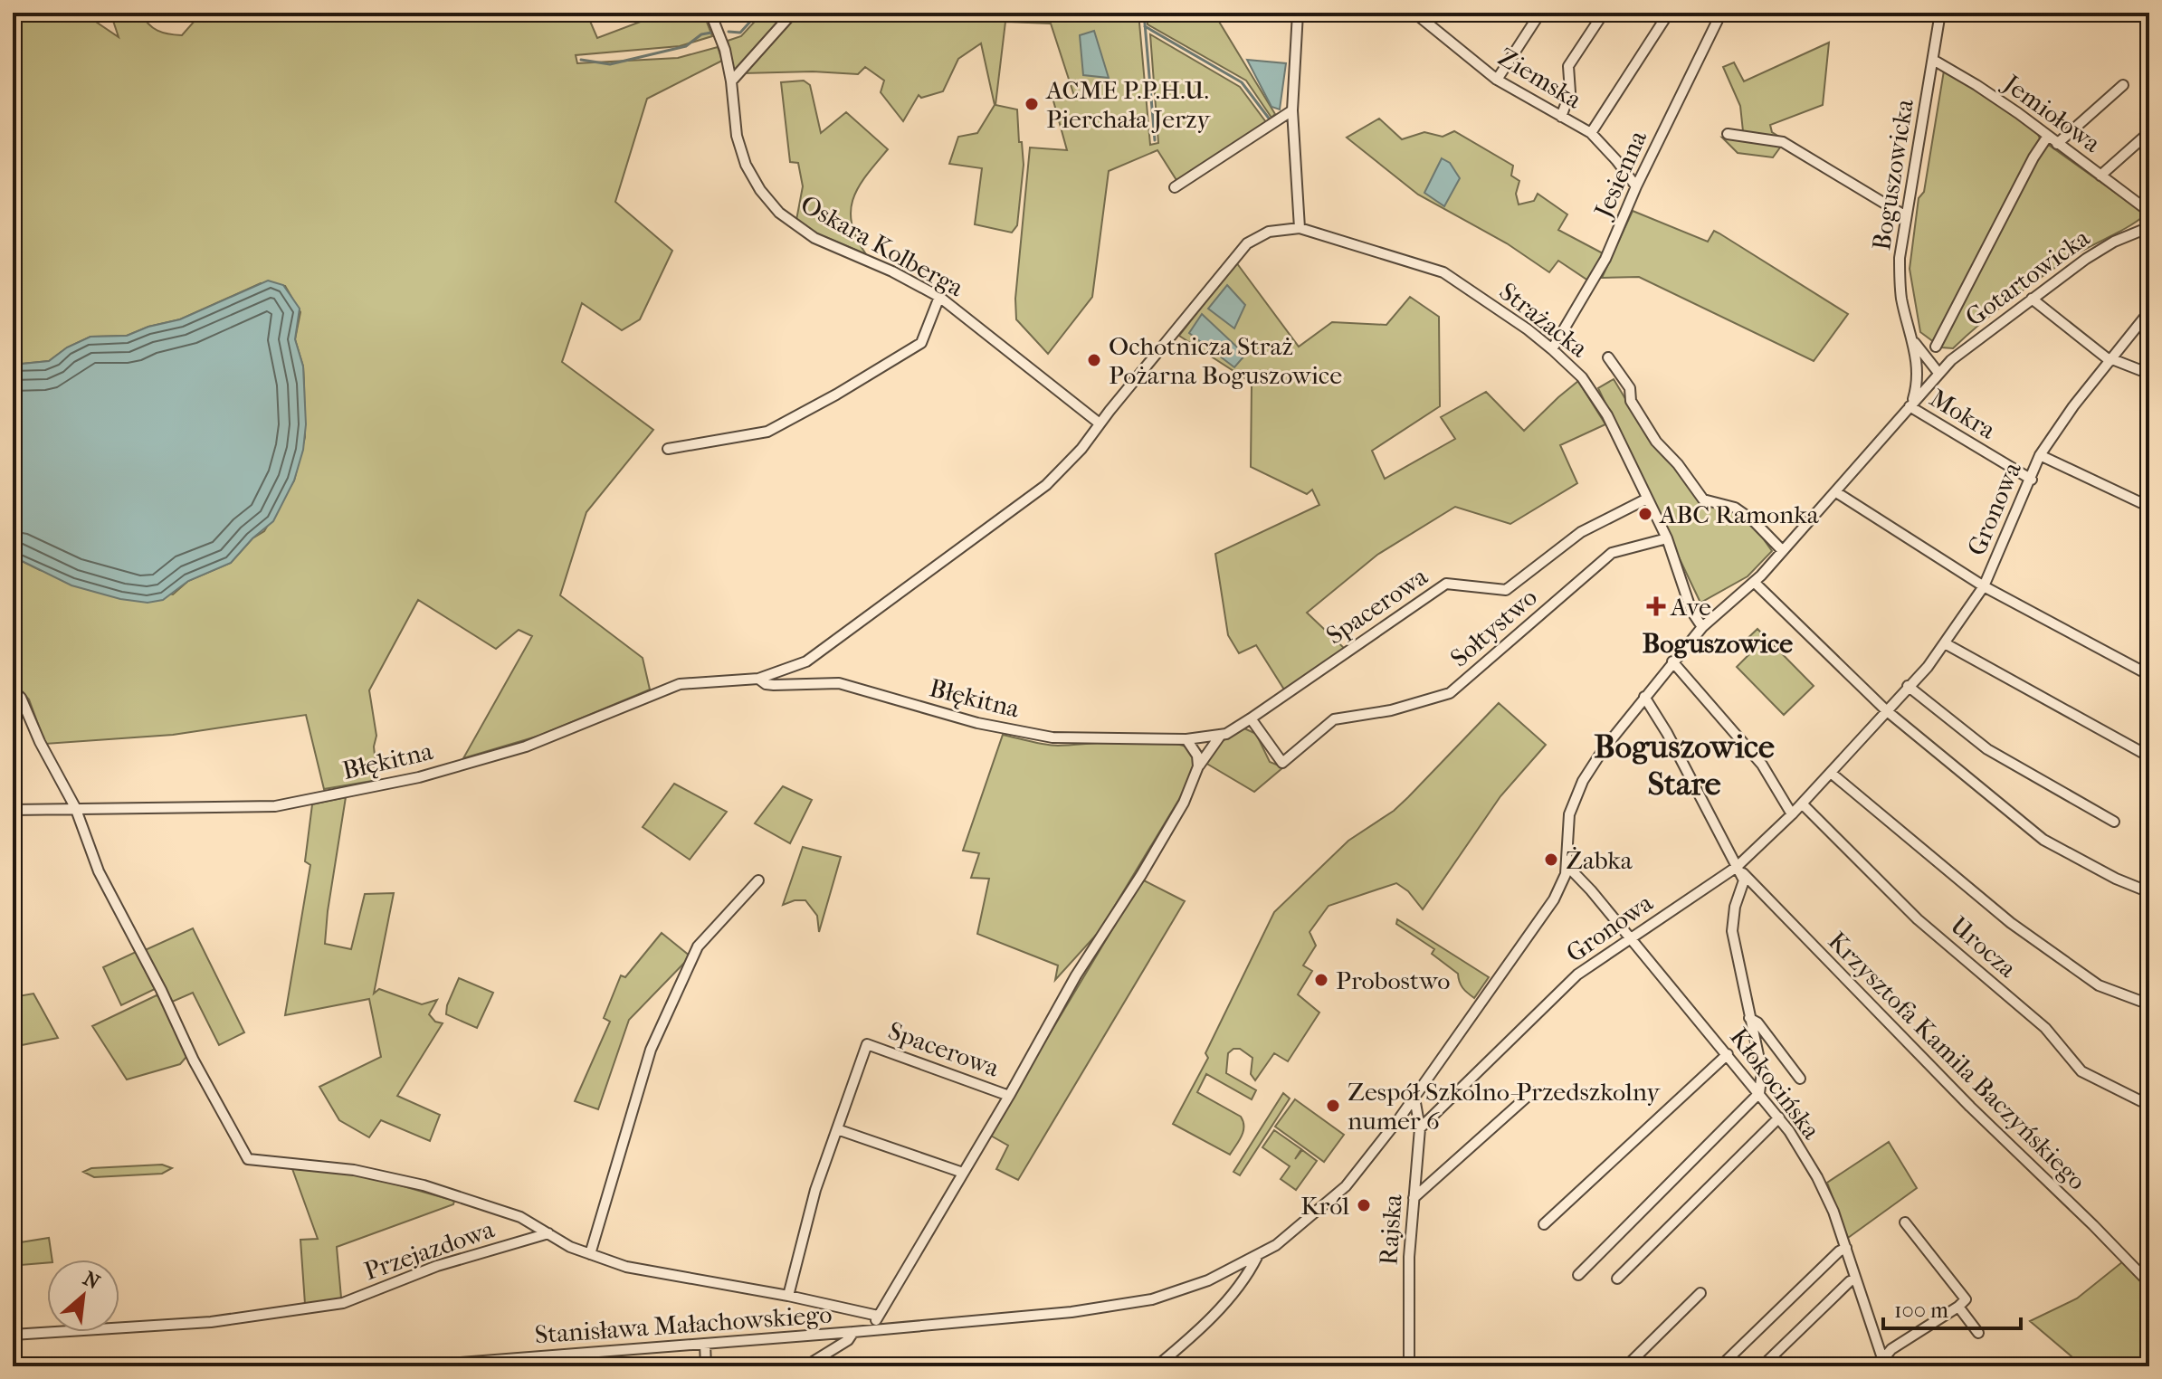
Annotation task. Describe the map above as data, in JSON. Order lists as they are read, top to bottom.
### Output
{
  "streets": {
    "street": [
      "Ziemska",
      "Jemiołowa",
      "Jesienna",
      "Boguszowicka",
      "Oskara Kolberga",
      "Gotartowicka",
      "Strażacka",
      "Mokra",
      "Gronowa",
      "Spacerowa",
      "Sołtystwo",
      "Błękitna",
      "Urocza",
      "Krzysztofa Kamila Baczyńskiego",
      "Kłokocińska",
      "Rajska",
      "Przejazdowa",
      "Stanisława Małachowskiego"
    ]
  },
  "crossings": [
    ["Ziemska", "Jesienna"],
    ["Jemiołowa", "Boguszowicka"],
    ["Jesienna", "Strażacka"],
    ["Boguszowicka", "Gotartowicka"],
    ["Boguszowicka", "Mokra"],
    ["Boguszowicka", "Stanisława Małachowskiego"],
    ["Oskara Kolberga", "Strażacka"],
    ["Oskara Kolberga", "Błękitna"],
    ["Gotartowicka", "Stanisława Małachowskiego"],
    ["Strażacka", "Spacerowa"],
    ["Strażacka", "Sołtystwo"],
    ["Strażacka", "Błękitna"],
    ["Strażacka", "Stanisława Małachowskiego"],
    ["Mokra", "Gronowa"],
    ["Mokra", "Stanisława Małachowskiego"],
    ["Gronowa", "Urocza"],
    ["Gronowa", "Krzysztofa Kamila Baczyńskiego"],
    ["Gronowa", "Kłokocińska"],
    ["Gronowa", "Rajska"],
    ["Spacerowa", "Sołtystwo"],
    ["Spacerowa", "Błękitna"],
    ["Spacerowa", "Stanisława Małachowskiego"],
    ["Błękitna", "Przejazdowa"],
    ["Kłokocińska", "Stanisława Małachowskiego"],
    ["Rajska", "Stanisława Małachowskiego"],
    ["Przejazdowa", "Stanisława Małachowskiego"]
  ],
  "districts": ["Boguszowice", "Boguszowice Stare"],
  "places": {
    "other": [
      "ACME P.P.H.U. Pierchała Jerzy",
      "Ochotnicza Straż Pożarna Boguszowice",
      "ABC Ramonka",
      "Żabka",
      "Probostwo",
      "Zespół Szkolno-Przedszkolny numer 6",
      "Król"
    ],
    "health": ["Ave"]
  },
  "scale_bar": "100 m",
  "north": "top right"
}
